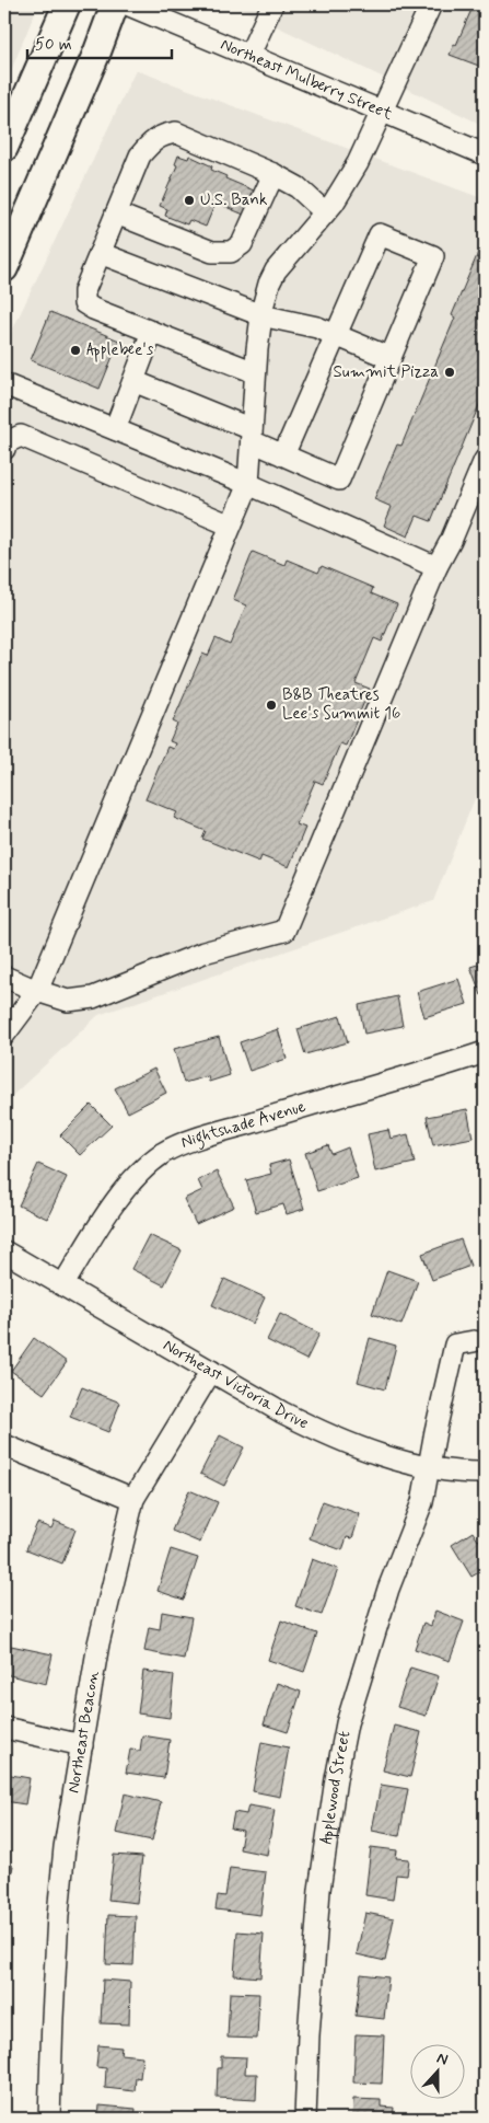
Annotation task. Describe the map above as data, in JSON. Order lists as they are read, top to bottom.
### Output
{
  "streets": {
    "street": [
      "Northeast Mulberry Street",
      "Nightshade Avenue",
      "Northeast Victoria Drive",
      "Northeast Beacon",
      "Applewood Street"
    ]
  },
  "crossings": [
    ["Nightshade Avenue", "Northeast Victoria Drive"],
    ["Northeast Victoria Drive", "Northeast Beacon"],
    ["Northeast Victoria Drive", "Applewood Street"]
  ],
  "places": [
    "U.S. Bank",
    "Applebee's",
    "Summit Pizza",
    "B&B Theatres Lee's Summit 16"
  ],
  "scale_bar": "50 m",
  "north": "top"
}
